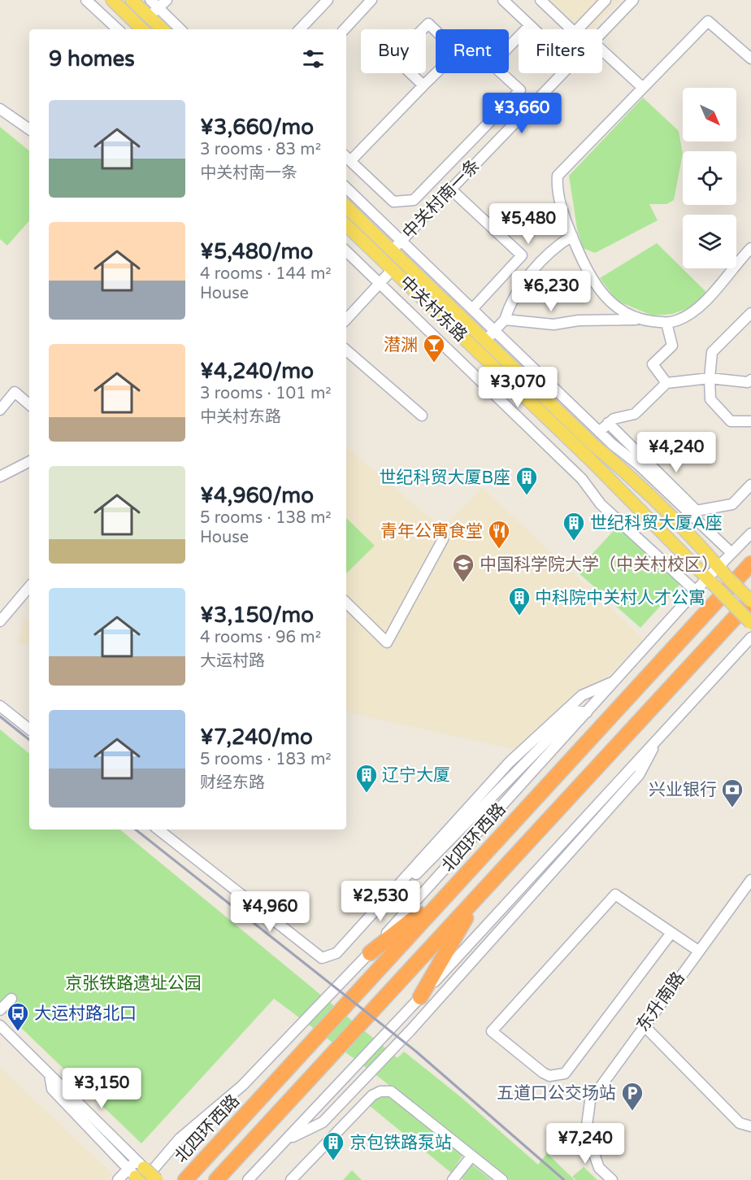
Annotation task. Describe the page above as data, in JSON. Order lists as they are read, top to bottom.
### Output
{
  "streets": {
    "highway": ["北四环西路"],
    "main road": ["中关村东路"],
    "street": ["中关村南一条", "东升南路"]
  },
  "crossings": [
    ["中关村南一条", "中关村东路"],
    ["中关村东路", "北四环西路"]
  ],
  "parks": ["京张铁路遗址公园"],
  "places": {
    "bar": ["潜渊"],
    "building": [
      "世纪科贸大厦B座",
      "世纪科贸大厦A座",
      "中科院中关村人才公寓",
      "辽宁大厦",
      "京包铁路泵站"
    ],
    "restaurant": ["青年公寓食堂"],
    "school or university": ["中国科学院大学（中关村校区）"],
    "bank": ["兴业银行"],
    "bus stop": ["大运村路北口"],
    "parking": ["五道口公交场站"]
  },
  "north": "bottom right",
  "page": {
    "chip": ["Buy", "Rent", "Filters"],
    "heading": "9 homes",
    "list": [
      {
        "name": "¥3,660/mo",
        "note": "3 rooms · 83 m² · 中关村南一条"
      },
      {
        "name": "¥5,480/mo",
        "note": "4 rooms · 144 m² · House"
      },
      {
        "name": "¥4,240/mo",
        "note": "3 rooms · 101 m² · 中关村东路"
      },
      {
        "name": "¥4,960/mo",
        "note": "5 rooms · 138 m² · House"
      },
      {
        "name": "¥3,150/mo",
        "note": "4 rooms · 96 m² · 大运村路"
      },
      {
        "name": "¥7,240/mo",
        "note": "5 rooms · 183 m² · 财经东路"
      }
    ],
    "price": [
      "¥3,660",
      "¥5,480",
      "¥6,230",
      "¥3,070",
      "¥4,240",
      "¥2,530",
      "¥4,960",
      "¥3,150",
      "¥7,240"
    ]
  }
}
